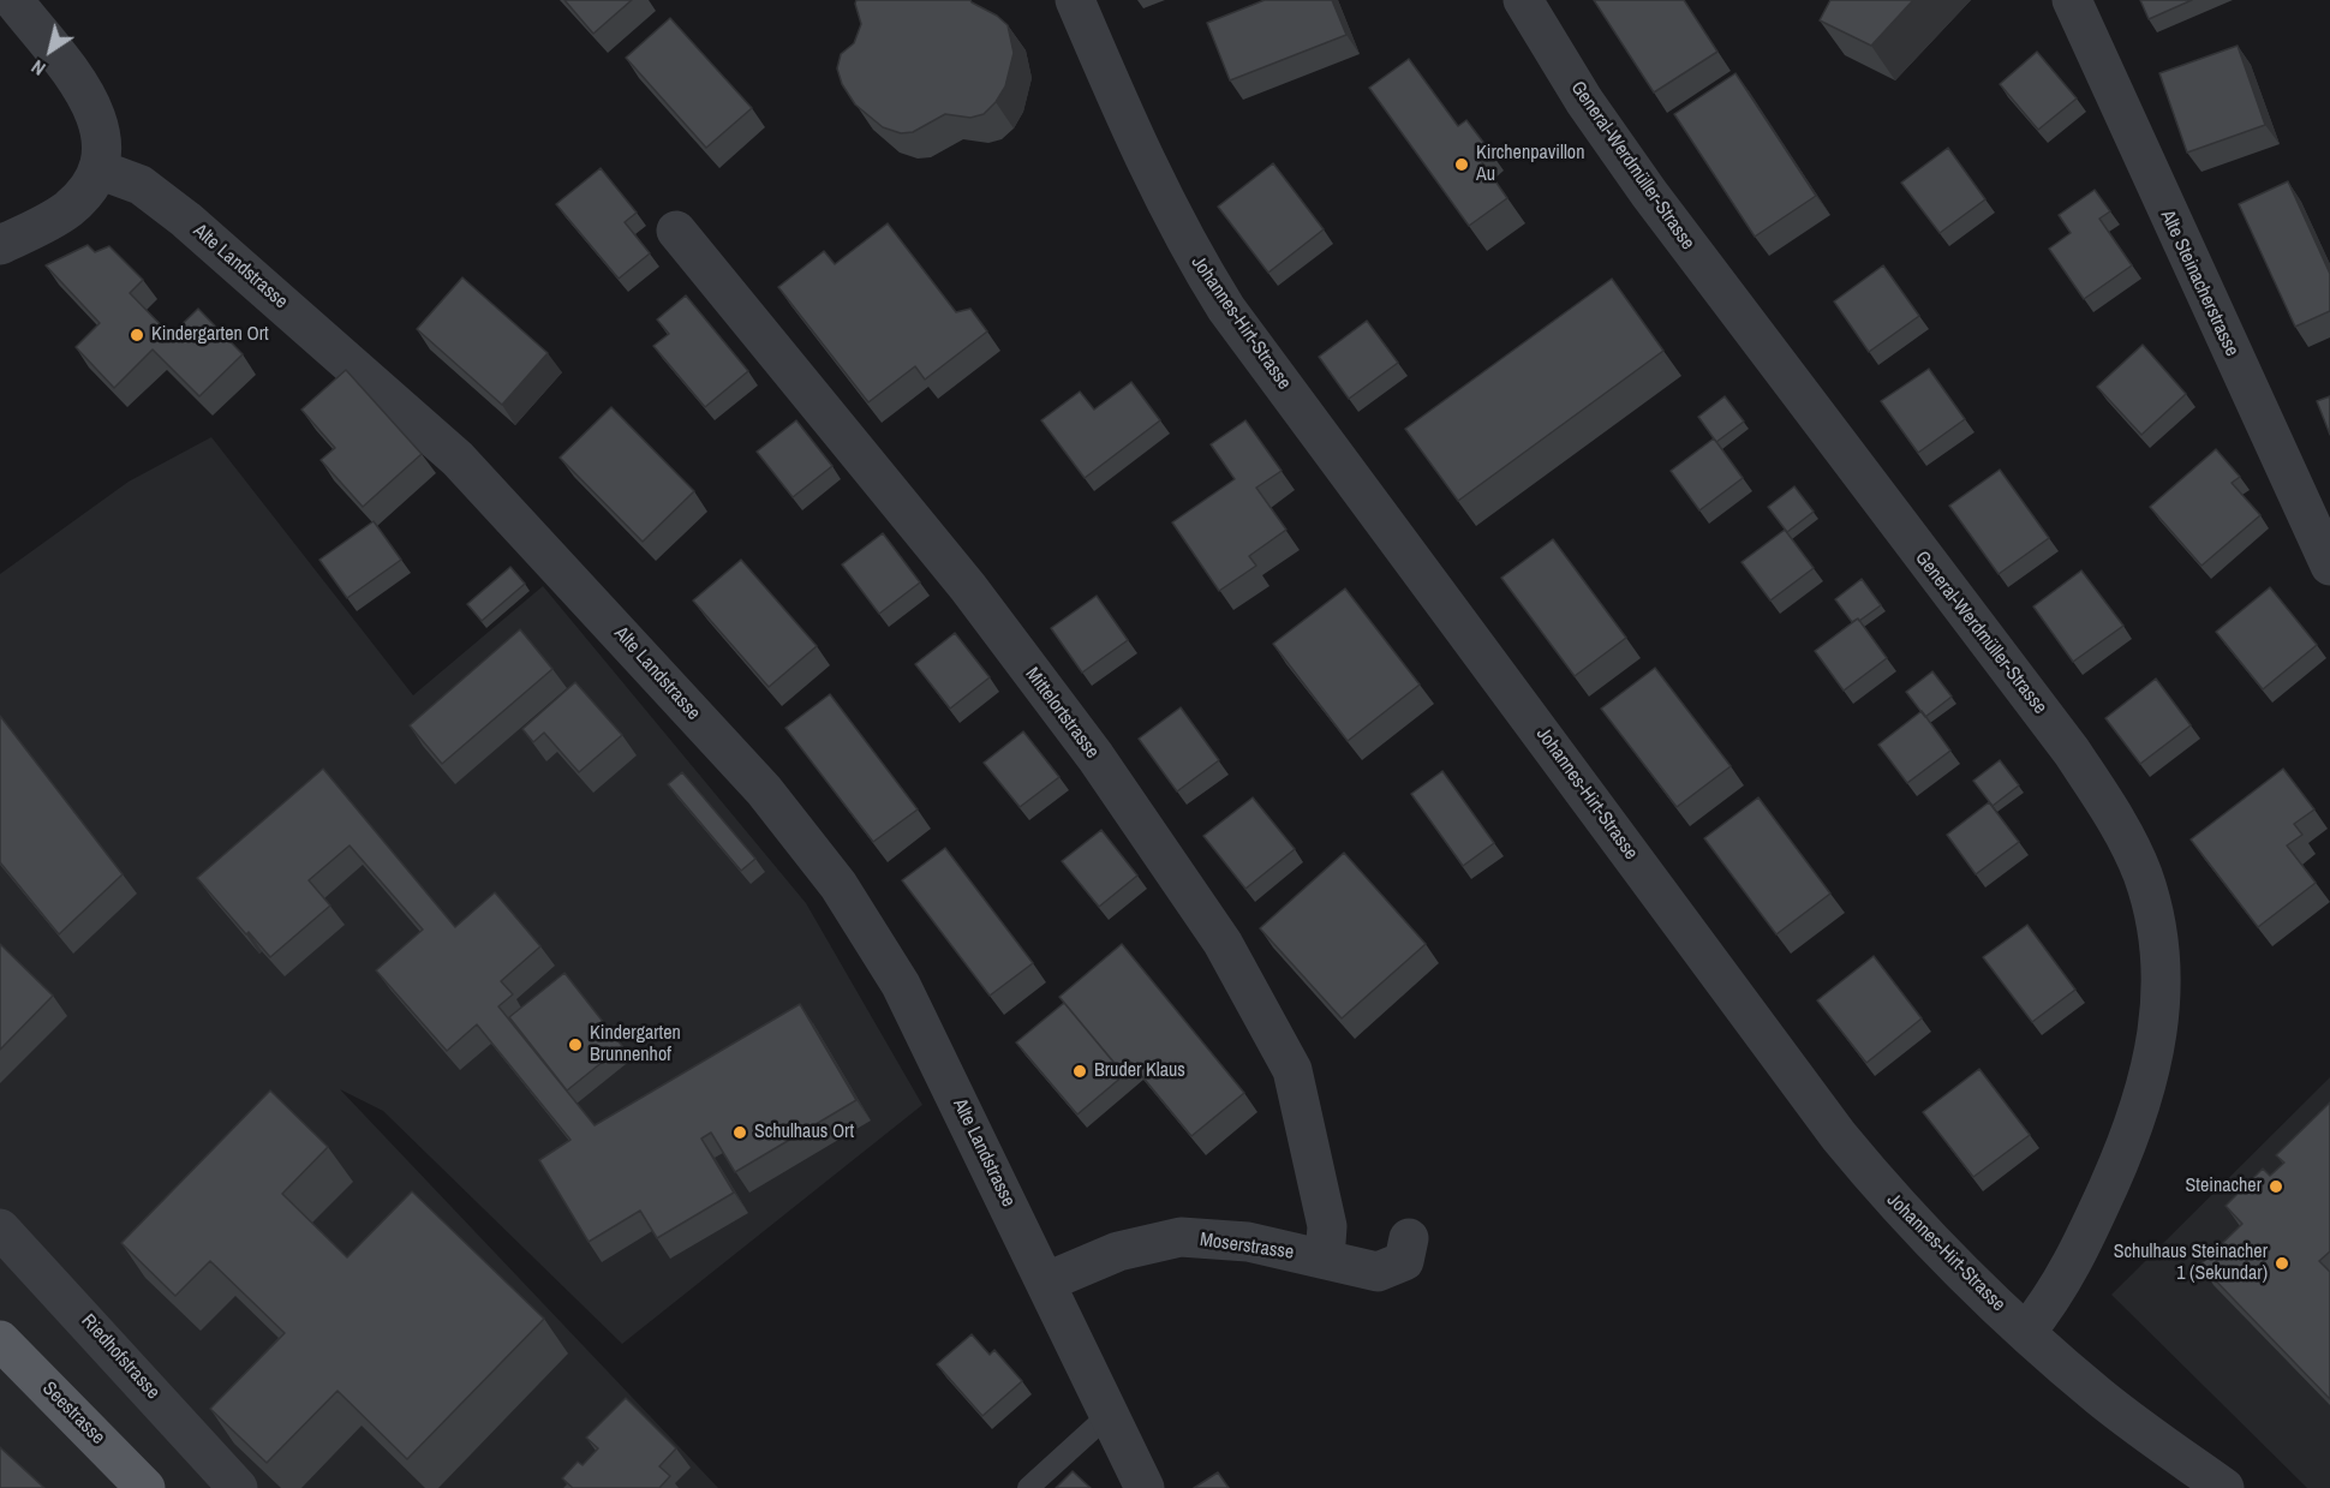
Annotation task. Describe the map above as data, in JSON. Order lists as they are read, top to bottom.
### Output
{
  "streets": {
    "main road": ["Seestrasse"],
    "street": [
      "General-Werdmüller-Strasse",
      "Alte Landstrasse",
      "Alte Steinacherstrasse",
      "Johannes-Hirt-Strasse",
      "Mittelortstrasse",
      "Moserstrasse",
      "Riedhofstrasse"
    ]
  },
  "crossings": [
    ["General-Werdmüller-Strasse", "Johannes-Hirt-Strasse"],
    ["Alte Landstrasse", "Moserstrasse"],
    ["Mittelortstrasse", "Moserstrasse"]
  ],
  "places": [
    "Kirchenpavillon Au",
    "Kindergarten Ort",
    "Kindergarten Brunnenhof",
    "Bruder Klaus",
    "Schulhaus Ort",
    "Steinacher",
    "Schulhaus Steinacher 1 (Sekundar)"
  ],
  "north": "bottom left"
}
